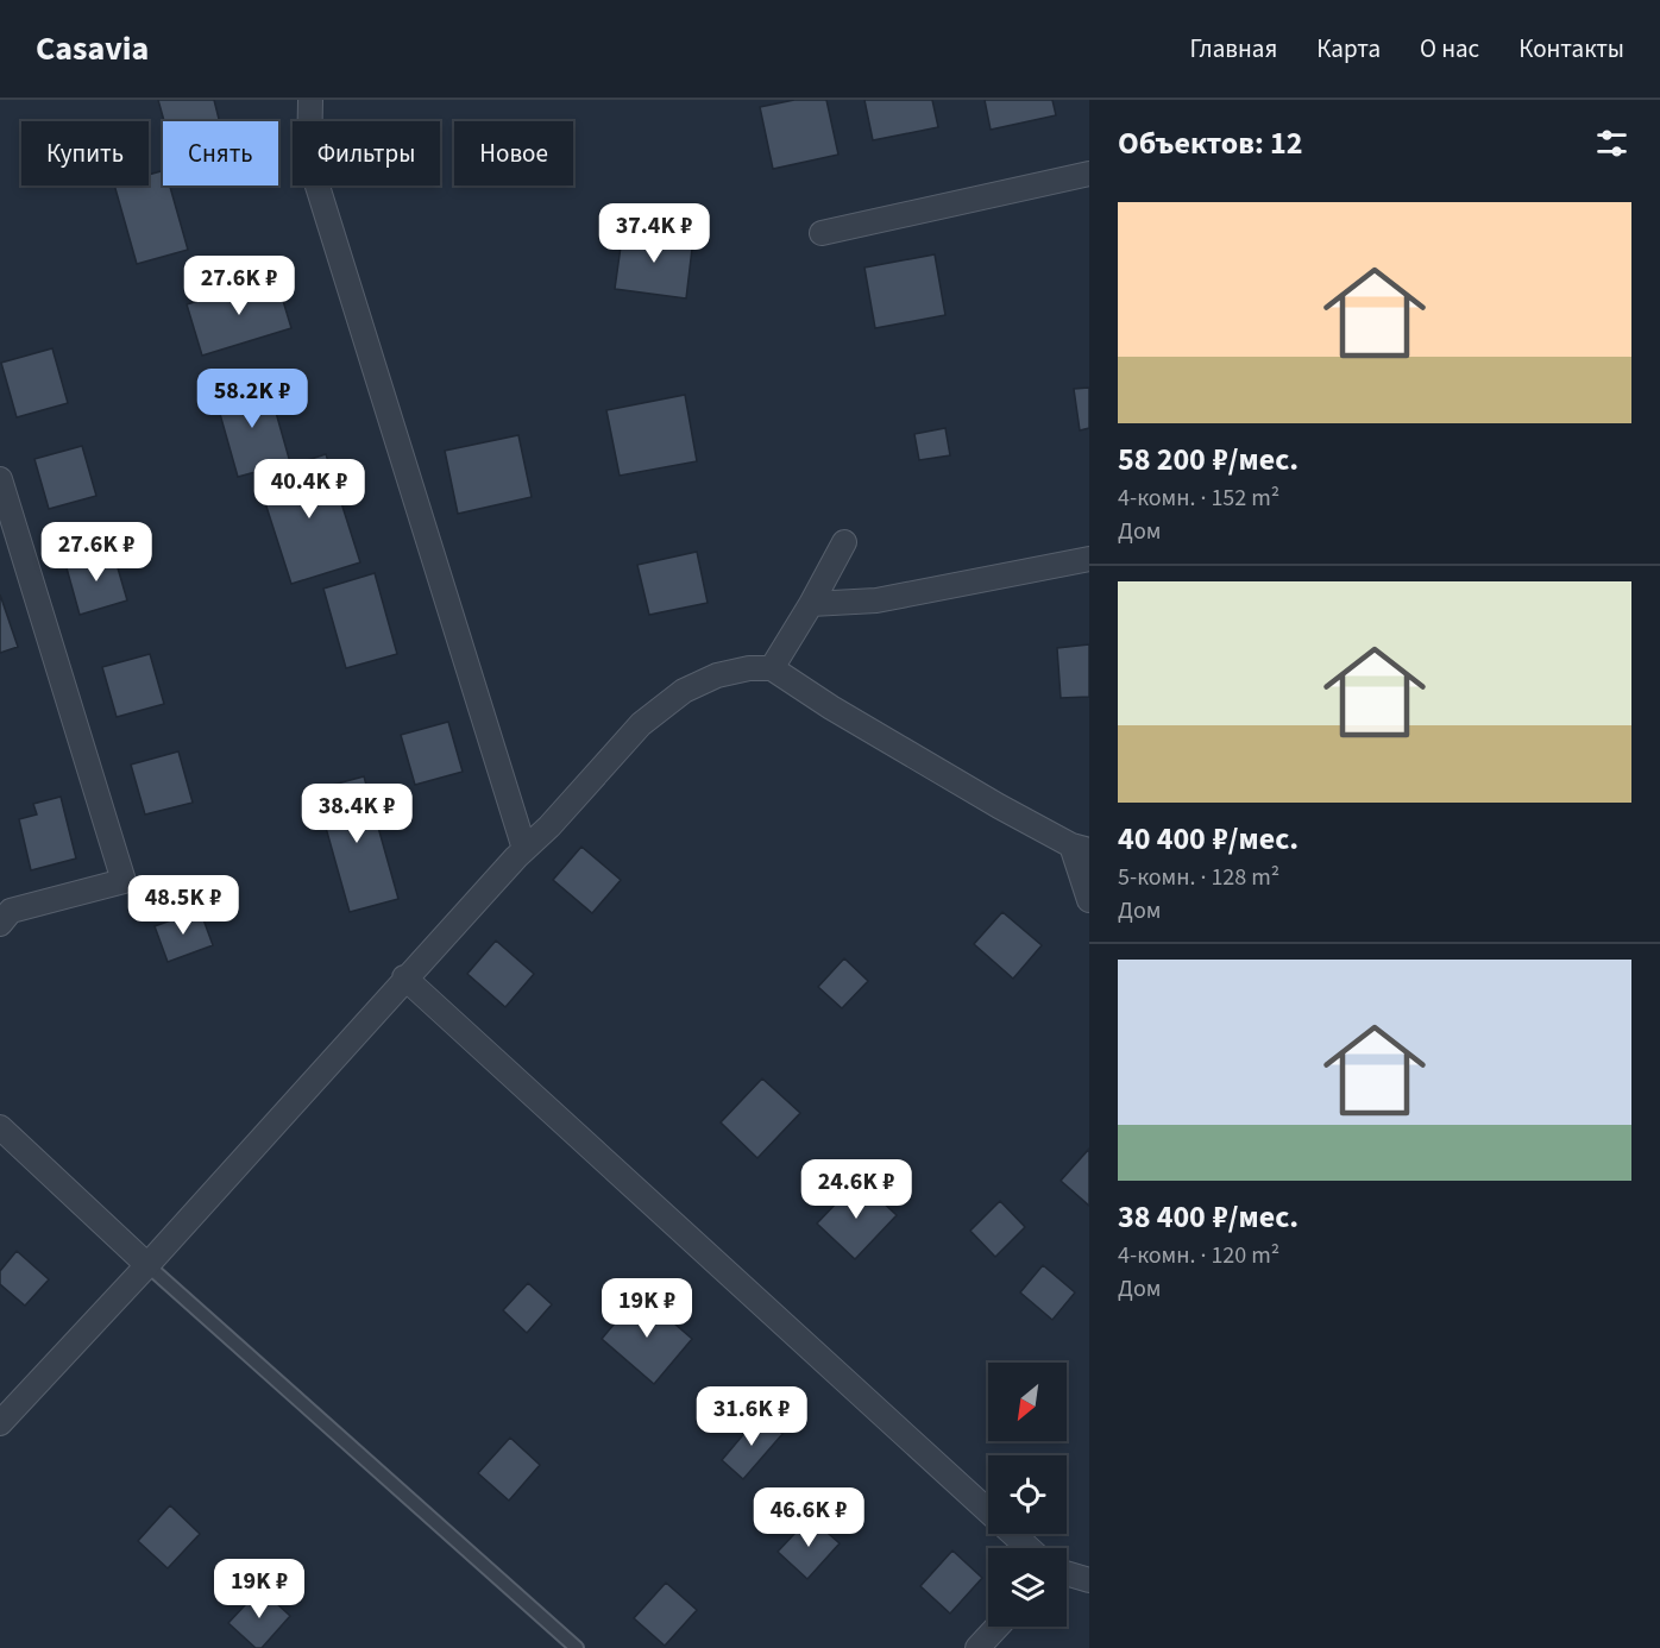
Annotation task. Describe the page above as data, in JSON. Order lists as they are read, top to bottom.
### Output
{
  "north": "bottom left",
  "page": {
    "header": "Casavia",
    "nav": [
      "Главная",
      "Карта",
      "О нас",
      "Контакты"
    ],
    "heading": "Объектов: 12",
    "chip": [
      "Купить",
      "Снять",
      "Фильтры",
      "Новое"
    ],
    "list": [
      {
        "name": "58 200 ₽/мес.",
        "note": "4-комн. · 152 m² · Дом"
      },
      {
        "name": "40 400 ₽/мес.",
        "note": "5-комн. · 128 m² · Дом"
      },
      {
        "name": "38 400 ₽/мес.",
        "note": "4-комн. · 120 m² · Дом"
      }
    ],
    "price": [
      "37.4K ₽",
      "27.6K ₽",
      "58.2K ₽",
      "40.4K ₽",
      "27.6K ₽",
      "38.4K ₽",
      "48.5K ₽",
      "24.6K ₽",
      "19K ₽",
      "31.6K ₽",
      "46.6K ₽",
      "19K ₽"
    ]
  }
}
